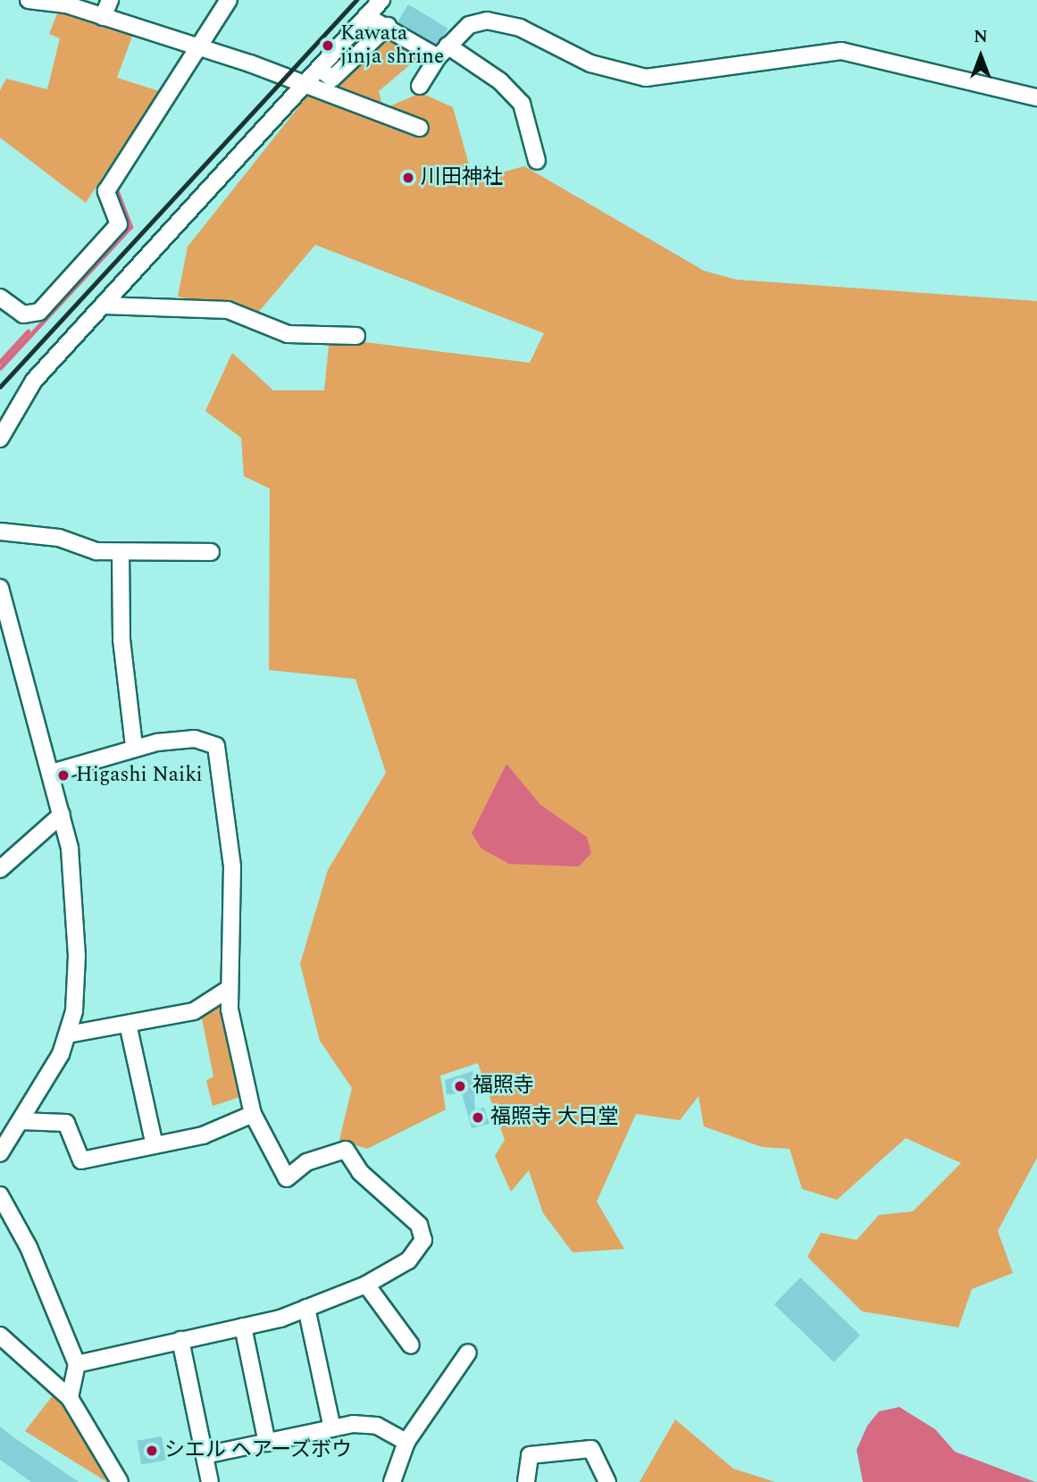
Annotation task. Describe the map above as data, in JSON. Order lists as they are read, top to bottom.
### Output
{
  "places": [
    "Kawata jinja shrine",
    "川田神社",
    "Higashi Naiki",
    "福照寺",
    "福照寺 大日堂",
    "シエル ヘアーズボウ"
  ],
  "north": "top"
}
